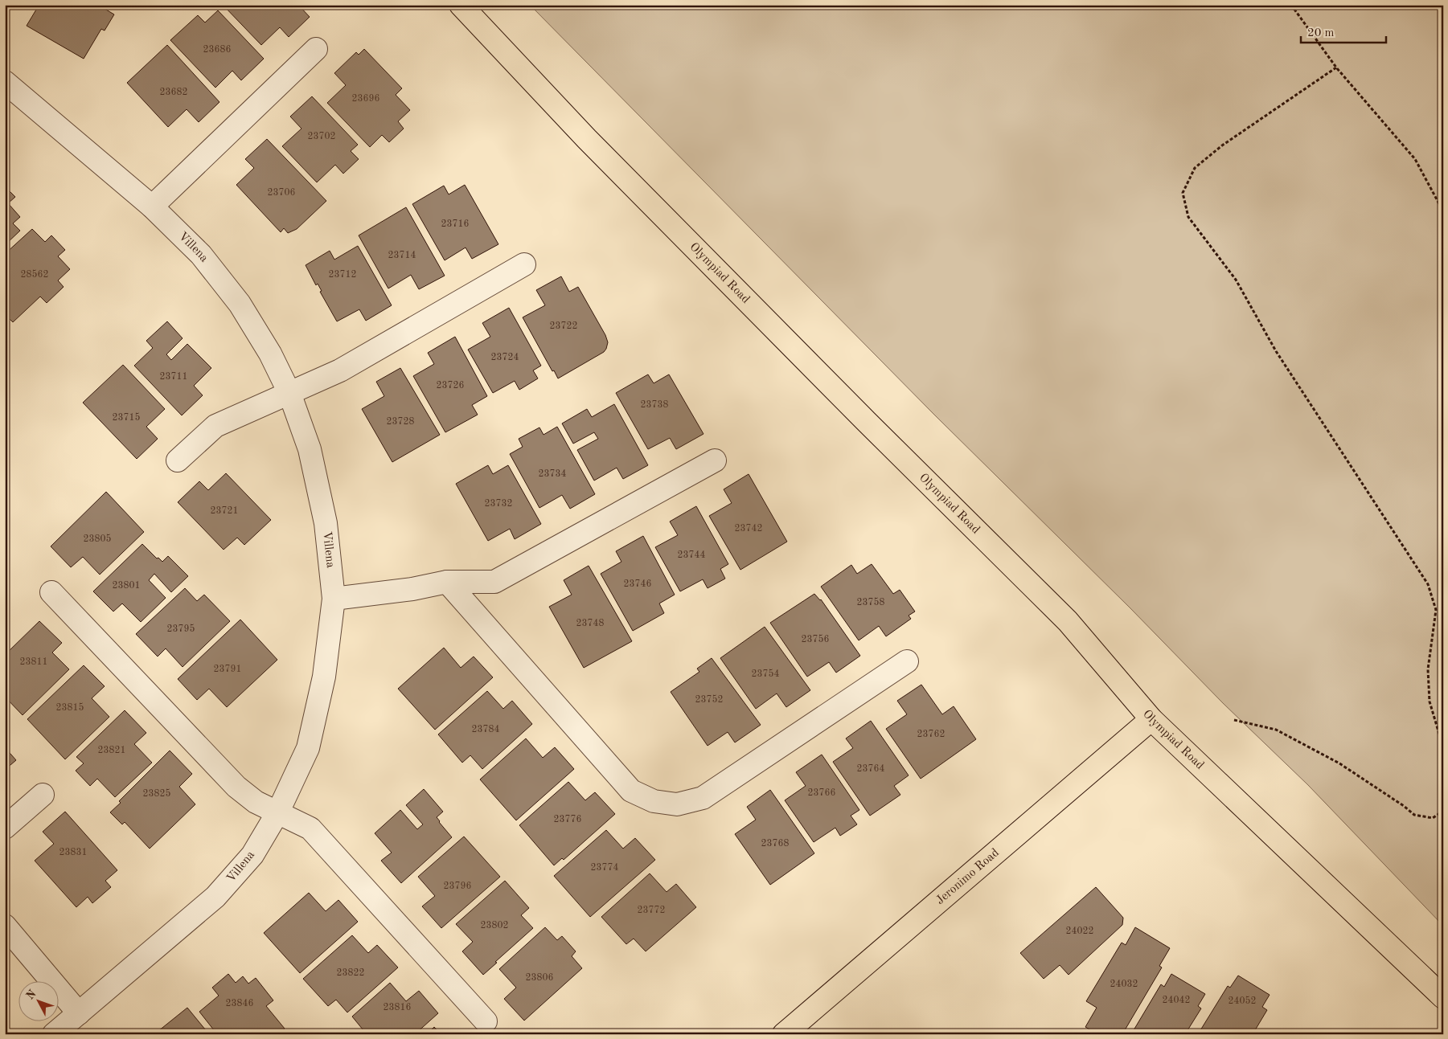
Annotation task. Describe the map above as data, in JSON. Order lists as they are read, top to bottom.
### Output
{
  "streets": {
    "main road": ["Olympiad Road", "Jeronimo Road"],
    "street": ["Villena"]
  },
  "crossings": [
    ["Olympiad Road", "Jeronimo Road"]
  ],
  "house_numbers": [
    "23686",
    "23682",
    "23696",
    "23702",
    "23706",
    "23716",
    "23714",
    "28562",
    "23712",
    "23722",
    "23724",
    "23711",
    "23726",
    "23738",
    "23715",
    "23728",
    "23734",
    "23732",
    "23721",
    "23742",
    "23805",
    "23744",
    "23746",
    "23801",
    "23758",
    "23748",
    "23795",
    "23756",
    "23811",
    "23791",
    "23754",
    "23752",
    "23815",
    "23784",
    "23762",
    "23821",
    "23764",
    "23766",
    "23825",
    "23776",
    "23768",
    "23831",
    "23774",
    "23796",
    "23772",
    "23802",
    "24022",
    "23822",
    "23806",
    "24032",
    "24042",
    "24052",
    "23846",
    "23816"
  ],
  "scale_bar": "20 m",
  "north": "top left"
}
